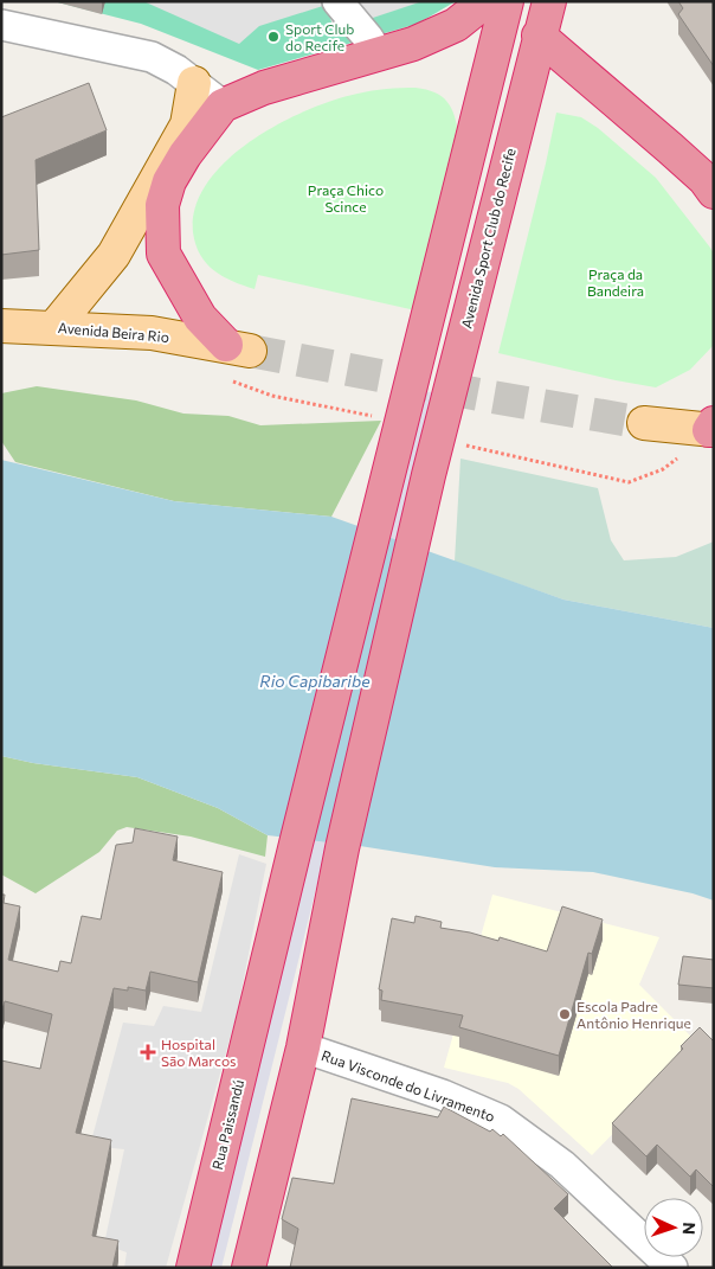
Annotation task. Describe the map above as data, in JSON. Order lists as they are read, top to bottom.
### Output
{
  "streets": {
    "highway": ["Avenida Sport Club do Recife", "Rua Paissandú"],
    "main road": ["Avenida Beira Rio"],
    "street": ["Rua Visconde do Livramento"]
  },
  "crossings": [
    ["Avenida Sport Club do Recife", "Rua Visconde do Livramento"]
  ],
  "water": ["Rio Capibaribe"],
  "parks": ["Praça Chico Scince", "Praça da Bandeira"],
  "places": {
    "other": ["Sport Club do Recife", "Escola Padre Antônio Henrique"],
    "health": ["Hospital São Marcos"]
  },
  "north": "right"
}
